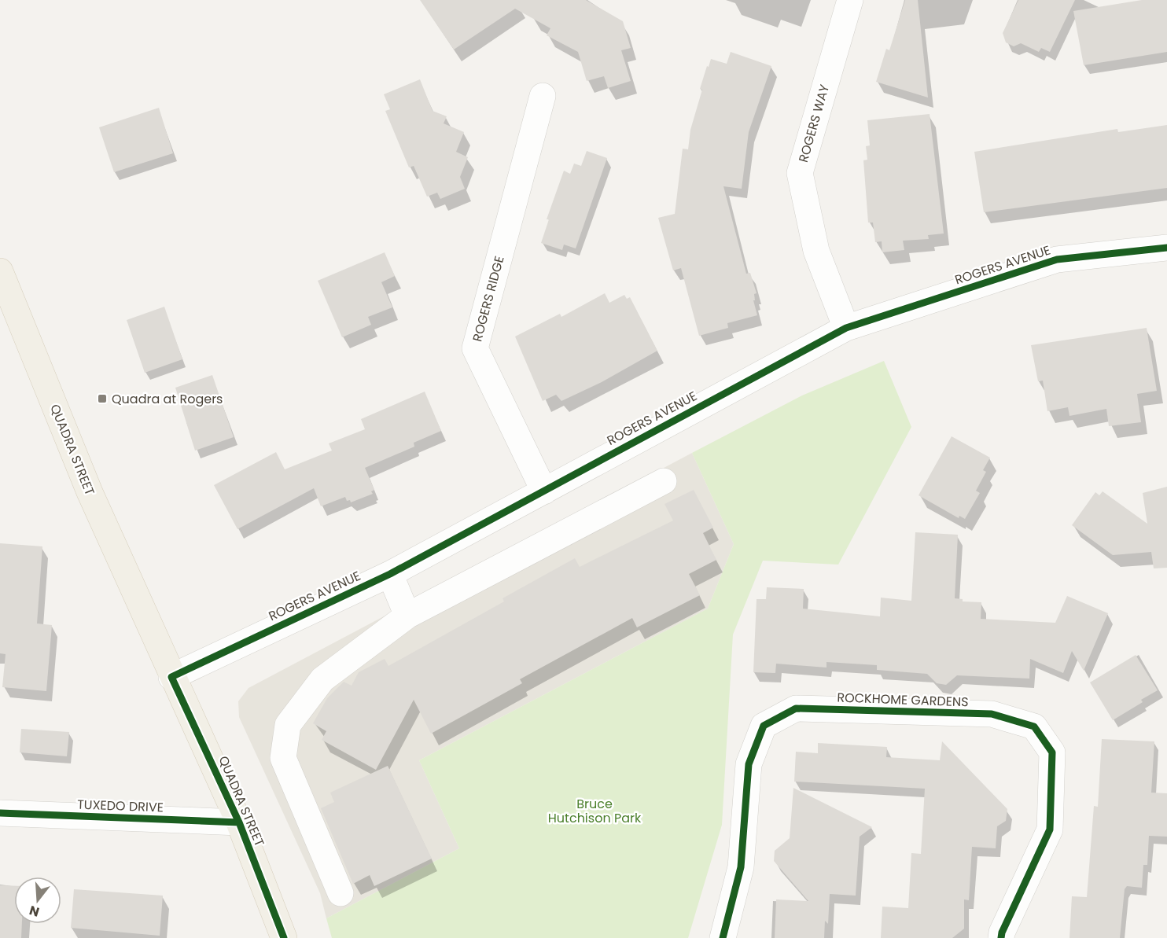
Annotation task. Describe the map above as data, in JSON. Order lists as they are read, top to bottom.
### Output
{
  "streets": {
    "main road": ["QUADRA STREET"],
    "street": [
      "ROGERS WAY",
      "ROGERS AVENUE",
      "ROGERS RIDGE",
      "ROCKHOME GARDENS",
      "TUXEDO DRIVE"
    ]
  },
  "crossings": [
    ["ROGERS WAY", "ROGERS AVENUE"],
    ["ROGERS AVENUE", "ROGERS RIDGE"],
    ["ROGERS AVENUE", "QUADRA STREET"],
    ["QUADRA STREET", "TUXEDO DRIVE"]
  ],
  "parks": ["Bruce Hutchison Park"],
  "places": {
    "transit": ["Quadra at Rogers"]
  },
  "north": "bottom"
}
